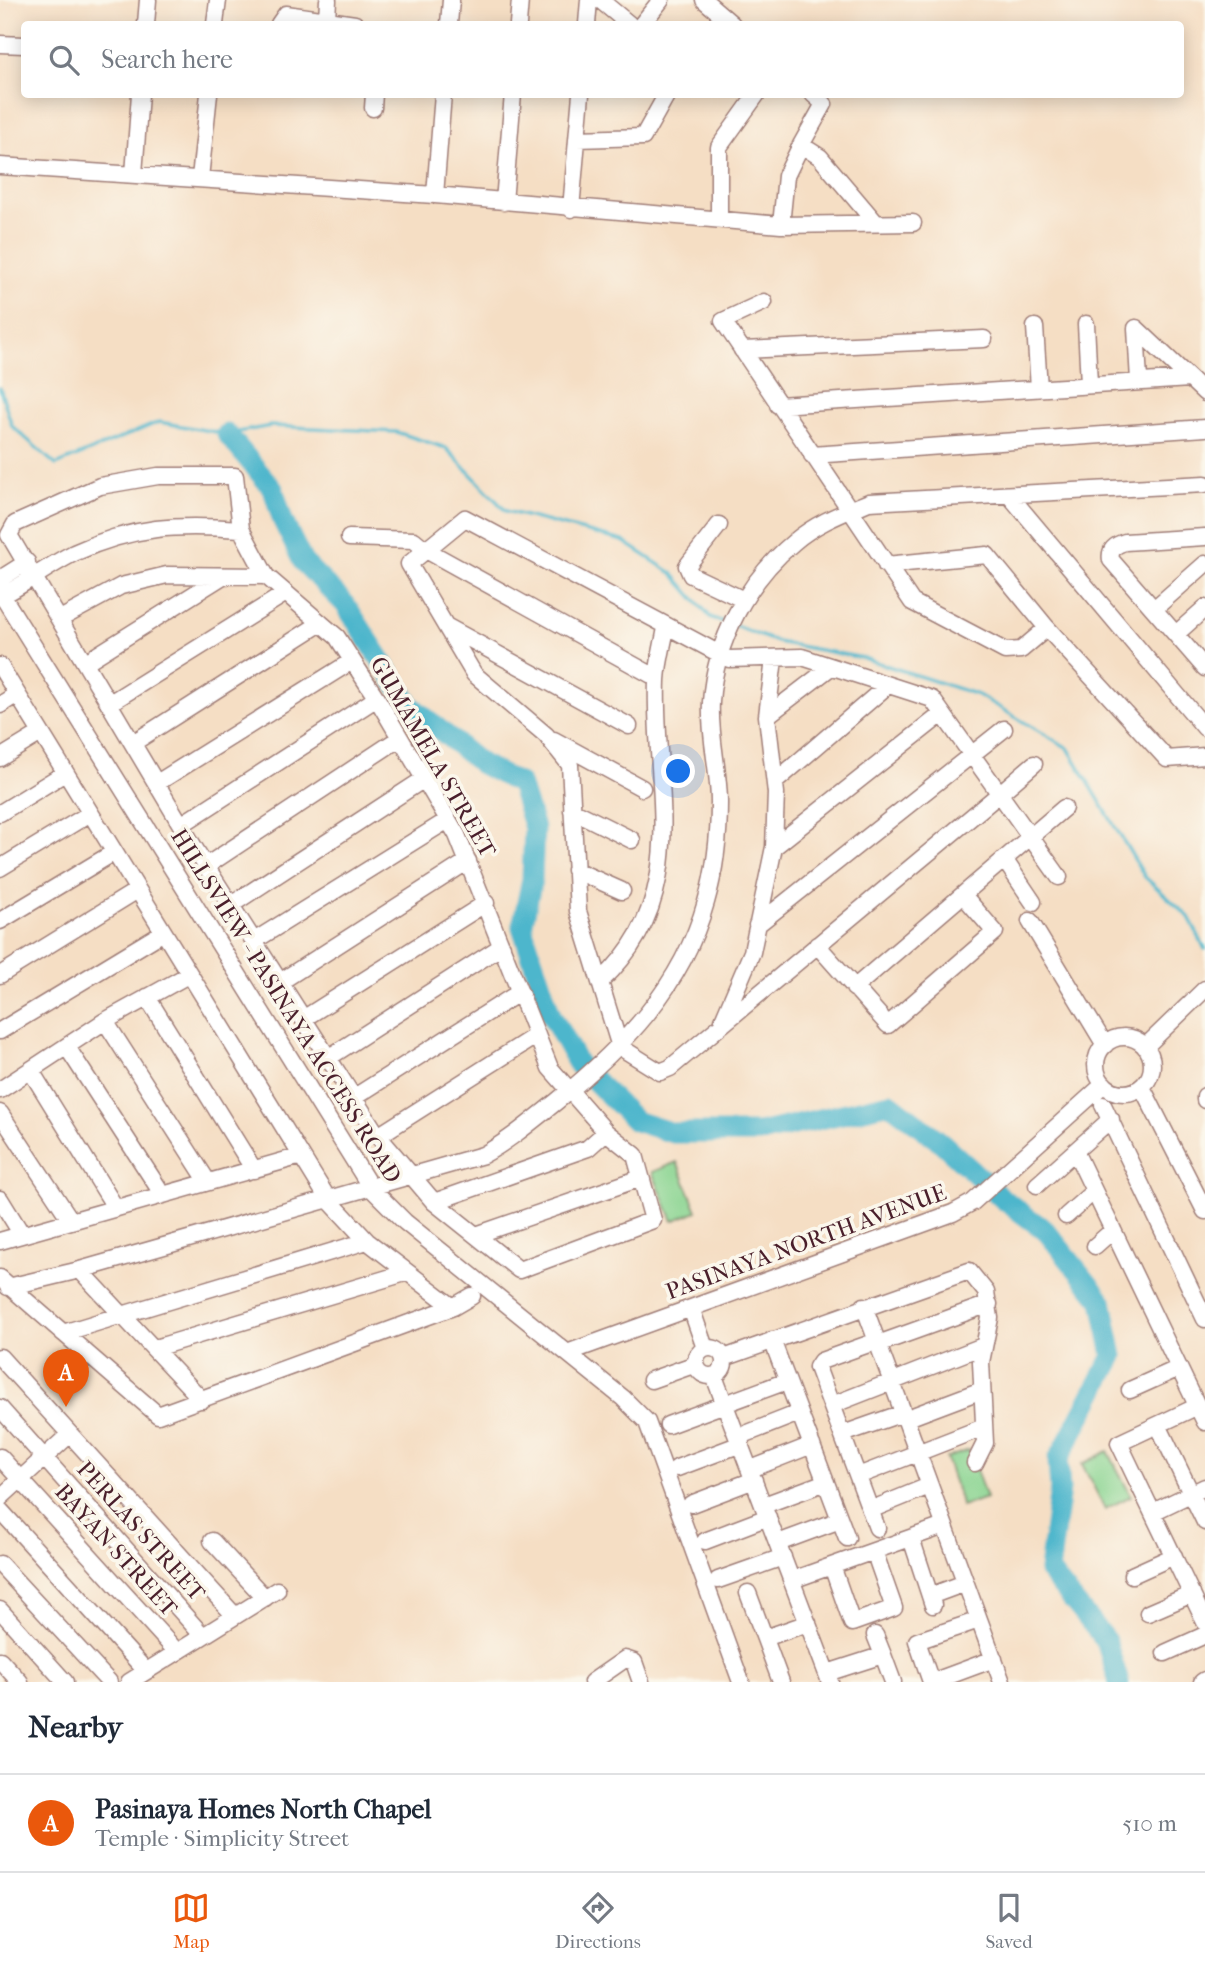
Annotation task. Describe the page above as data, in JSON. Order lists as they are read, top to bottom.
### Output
{
  "streets": {
    "street": [
      "GUMAMELA STREET",
      "HILLSVIEW - PASINAYA ACCESS ROAD",
      "PASINAYA NORTH AVENUE",
      "PERLAS STREET",
      "BAYAN STREET"
    ]
  },
  "crossings": [
    ["HILLSVIEW - PASINAYA ACCESS ROAD", "PASINAYA NORTH AVENUE"]
  ],
  "page": {
    "search": "Search here",
    "pins": "A",
    "heading": "Nearby",
    "list": [
      {
        "mark": "A",
        "name": "Pasinaya Homes North Chapel",
        "note": "Temple · Simplicity Street",
        "value": "510 m"
      }
    ],
    "nav": ["Map", "Directions", "Saved"]
  }
}
